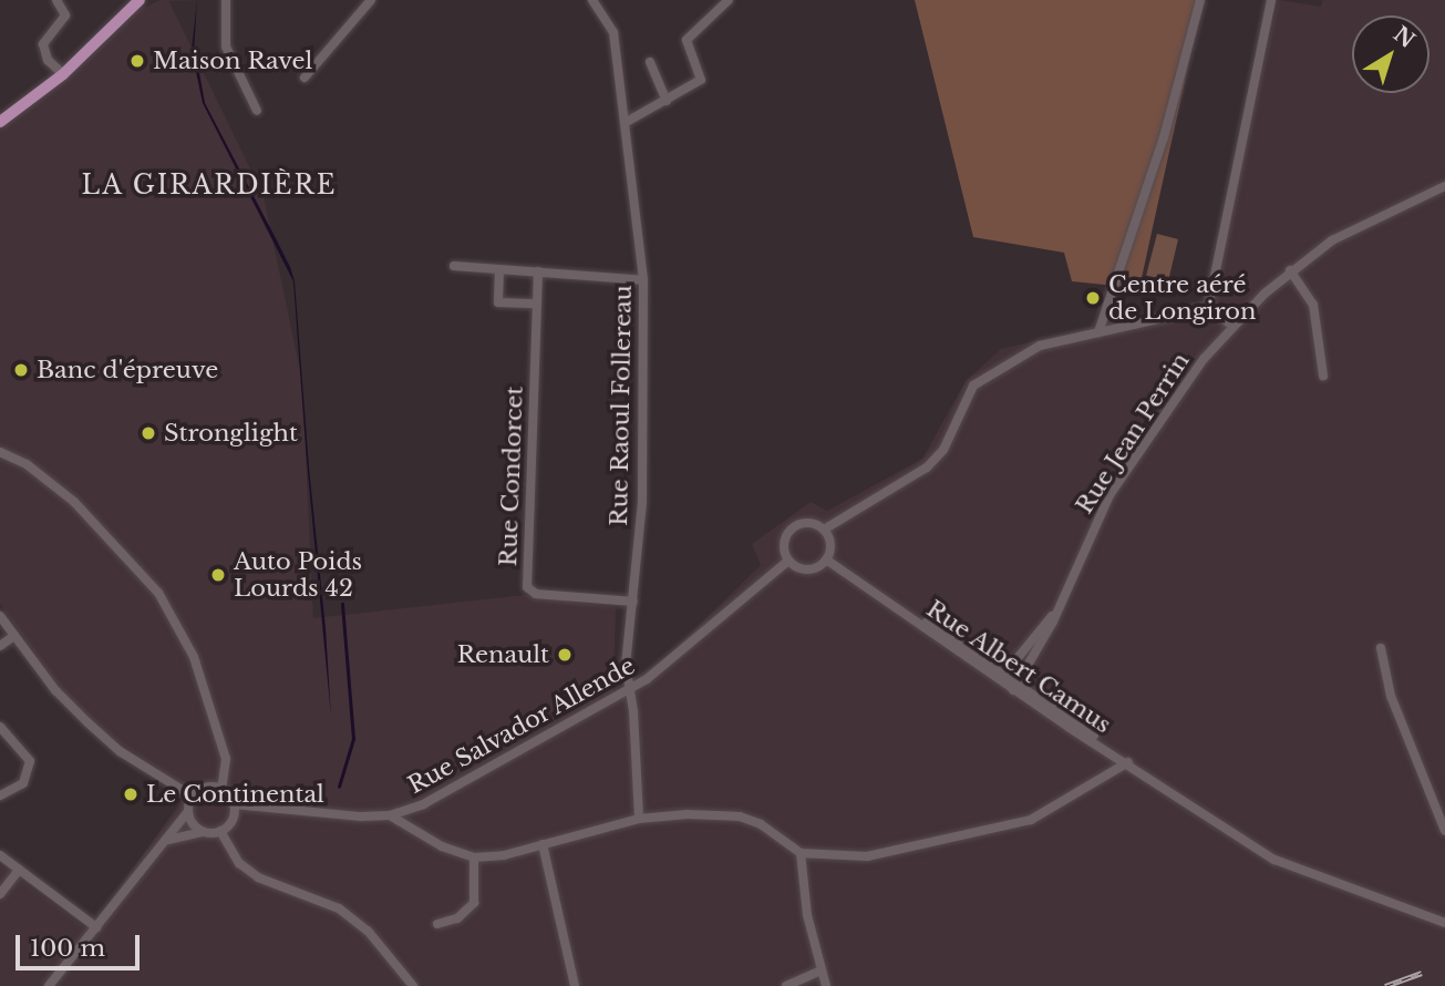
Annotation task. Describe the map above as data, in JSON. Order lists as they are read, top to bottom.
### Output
{
  "streets": {
    "street": [
      "Rue Raoul Follereau",
      "Rue Jean Perrin",
      "Rue Condorcet",
      "Rue Albert Camus",
      "Rue Salvador Allende"
    ]
  },
  "crossings": [
    ["Rue Raoul Follereau", "Rue Condorcet"],
    ["Rue Raoul Follereau", "Rue Salvador Allende"],
    ["Rue Jean Perrin", "Rue Albert Camus"],
    ["Rue Albert Camus", "Rue Salvador Allende"]
  ],
  "districts": ["LA GIRARDIÈRE"],
  "places": [
    "Maison Ravel",
    "Centre aéré de Longiron",
    "Banc d'épreuve",
    "Stronglight",
    "Auto Poids Lourds 42",
    "Renault",
    "Le Continental"
  ],
  "scale_bar": "100 m",
  "north": "top right"
}
